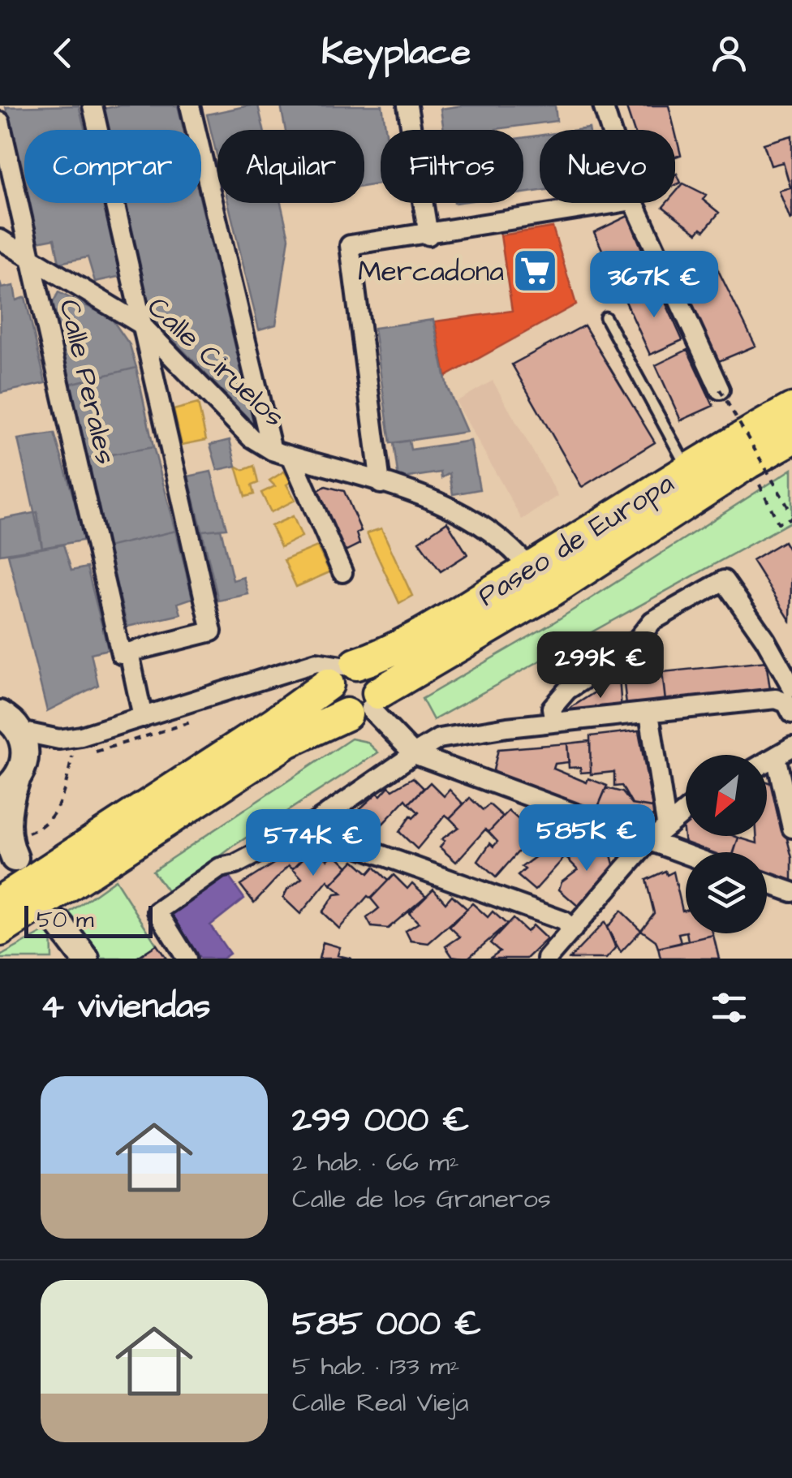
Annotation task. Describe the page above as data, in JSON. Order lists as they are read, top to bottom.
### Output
{
  "streets": {
    "main road": ["Paseo de Europa"],
    "street": ["Calle Ciruelos", "Calle Perales"]
  },
  "crossings": [
    ["Calle Ciruelos", "Calle Perales"],
    ["Calle Ciruelos", "Paseo de Europa"]
  ],
  "places": {
    "supermarket": ["Mercadona"]
  },
  "scale_bar": "50 m",
  "north": "bottom left",
  "page": {
    "header": "Keyplace",
    "chip": [
      "Comprar",
      "Alquilar",
      "Filtros",
      "Nuevo"
    ],
    "price": [
      "367K €",
      "299K €",
      "585K €",
      "574K €"
    ],
    "scale": "50 m",
    "heading": "4 viviendas",
    "list": [
      {
        "name": "299 000 €",
        "note": "2 hab. · 66 m² · Calle de los Graneros"
      },
      {
        "name": "585 000 €",
        "note": "5 hab. · 133 m² · Calle Real Vieja"
      }
    ]
  }
}
